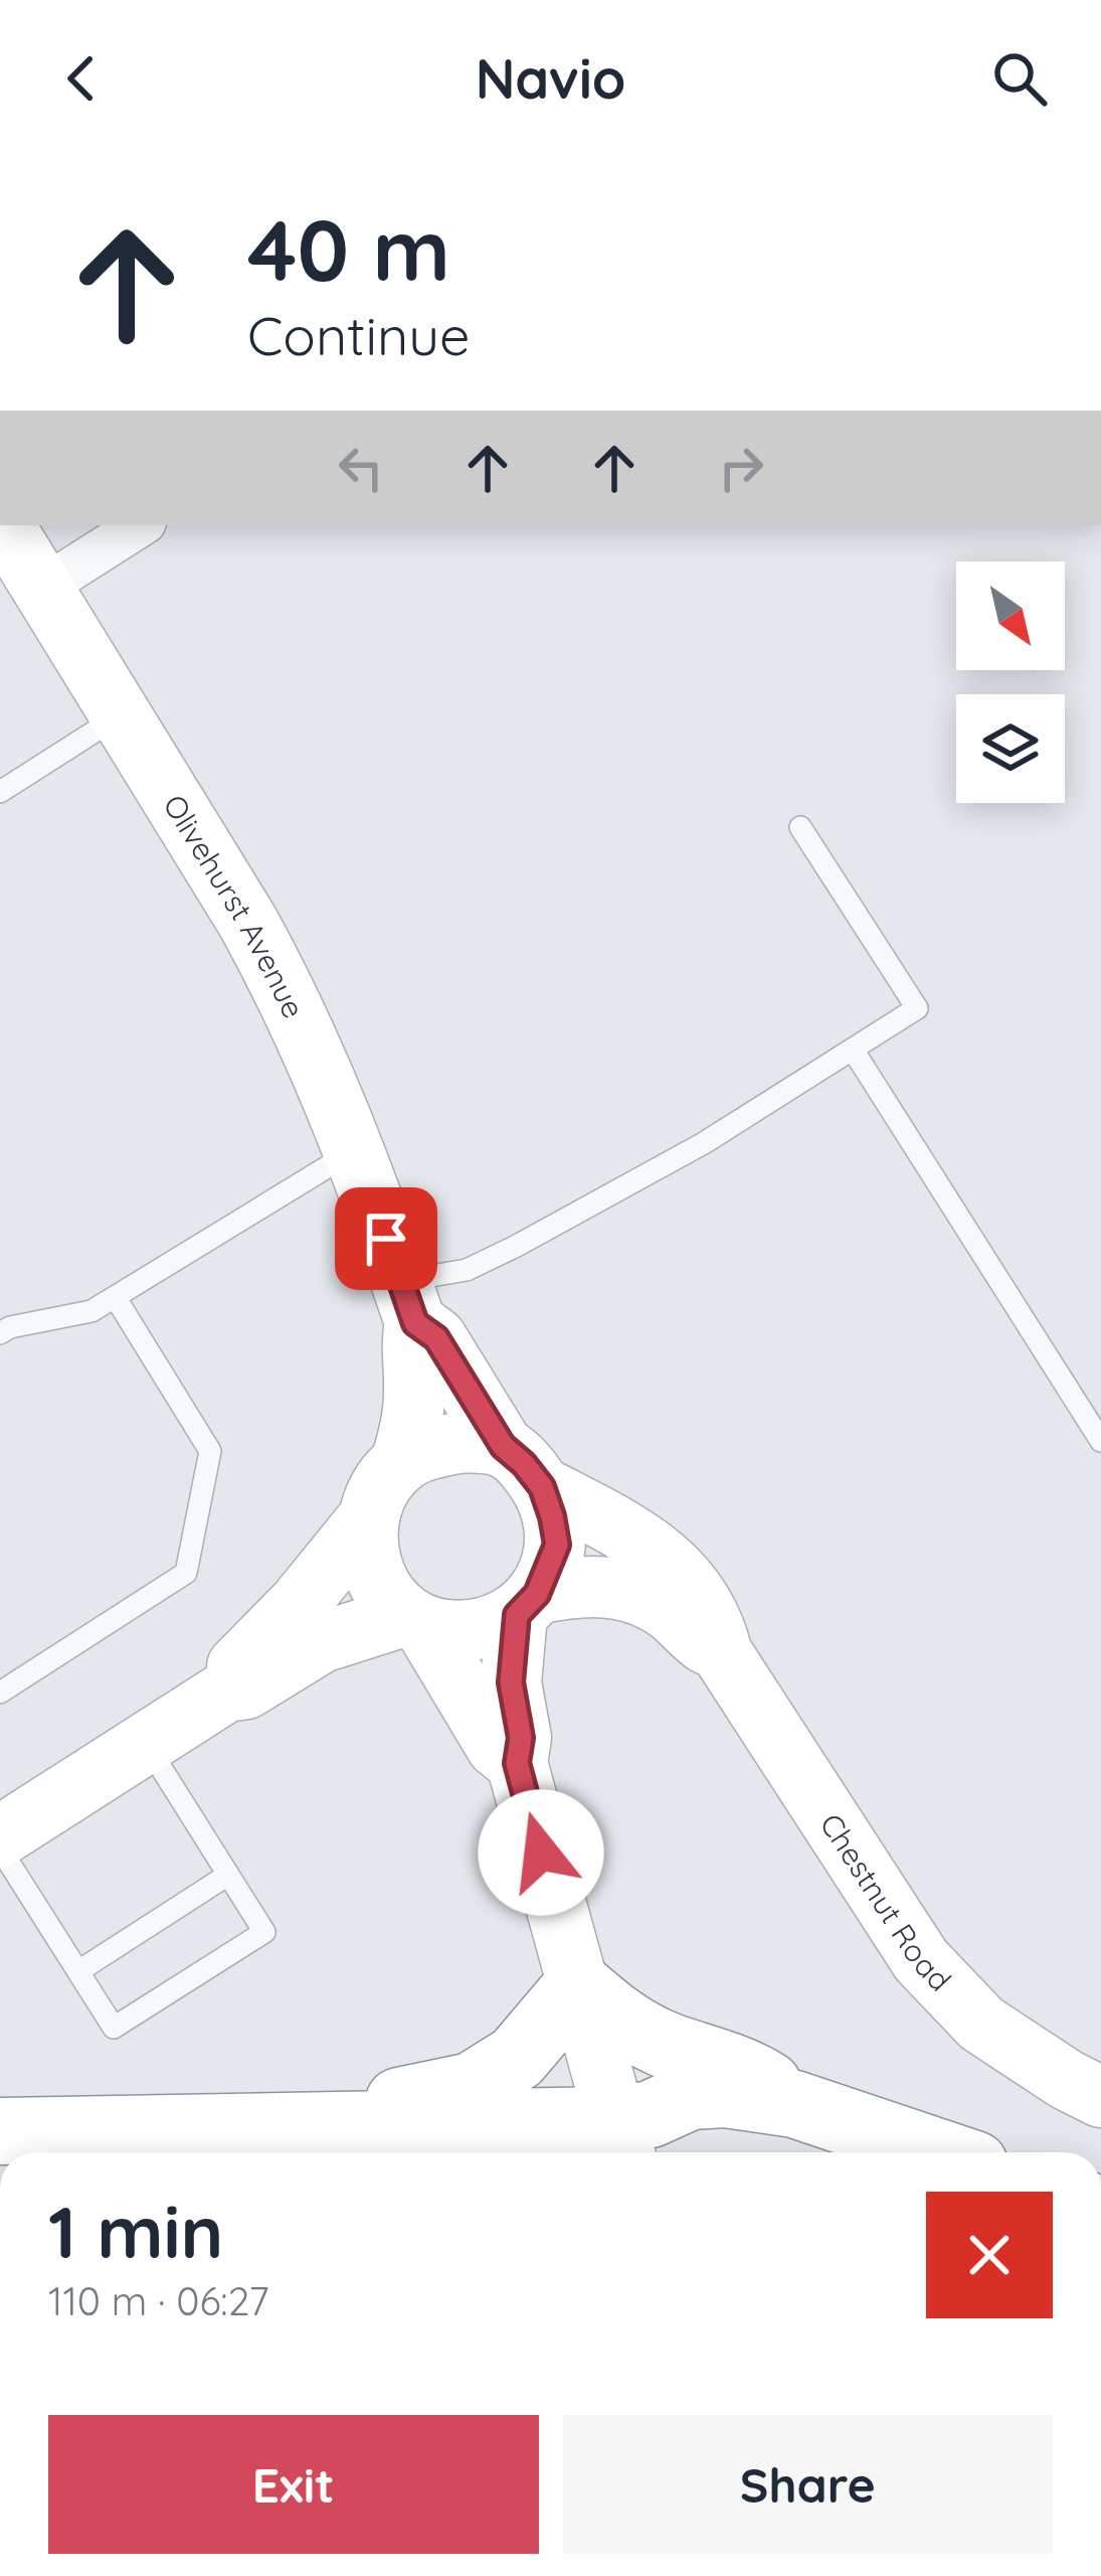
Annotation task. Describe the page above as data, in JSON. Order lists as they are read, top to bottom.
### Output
{
  "streets": {
    "main road": ["Olivehurst Avenue", "Chestnut Road"]
  },
  "crossings": [
    ["Olivehurst Avenue", "Chestnut Road"]
  ],
  "north": "bottom right",
  "page": {
    "header": "Navio",
    "turn": ["40 m", "Continue"],
    "heading": ["1 min", "110 m · 06:27"],
    "buttons": ["Exit", "Share"]
  }
}
